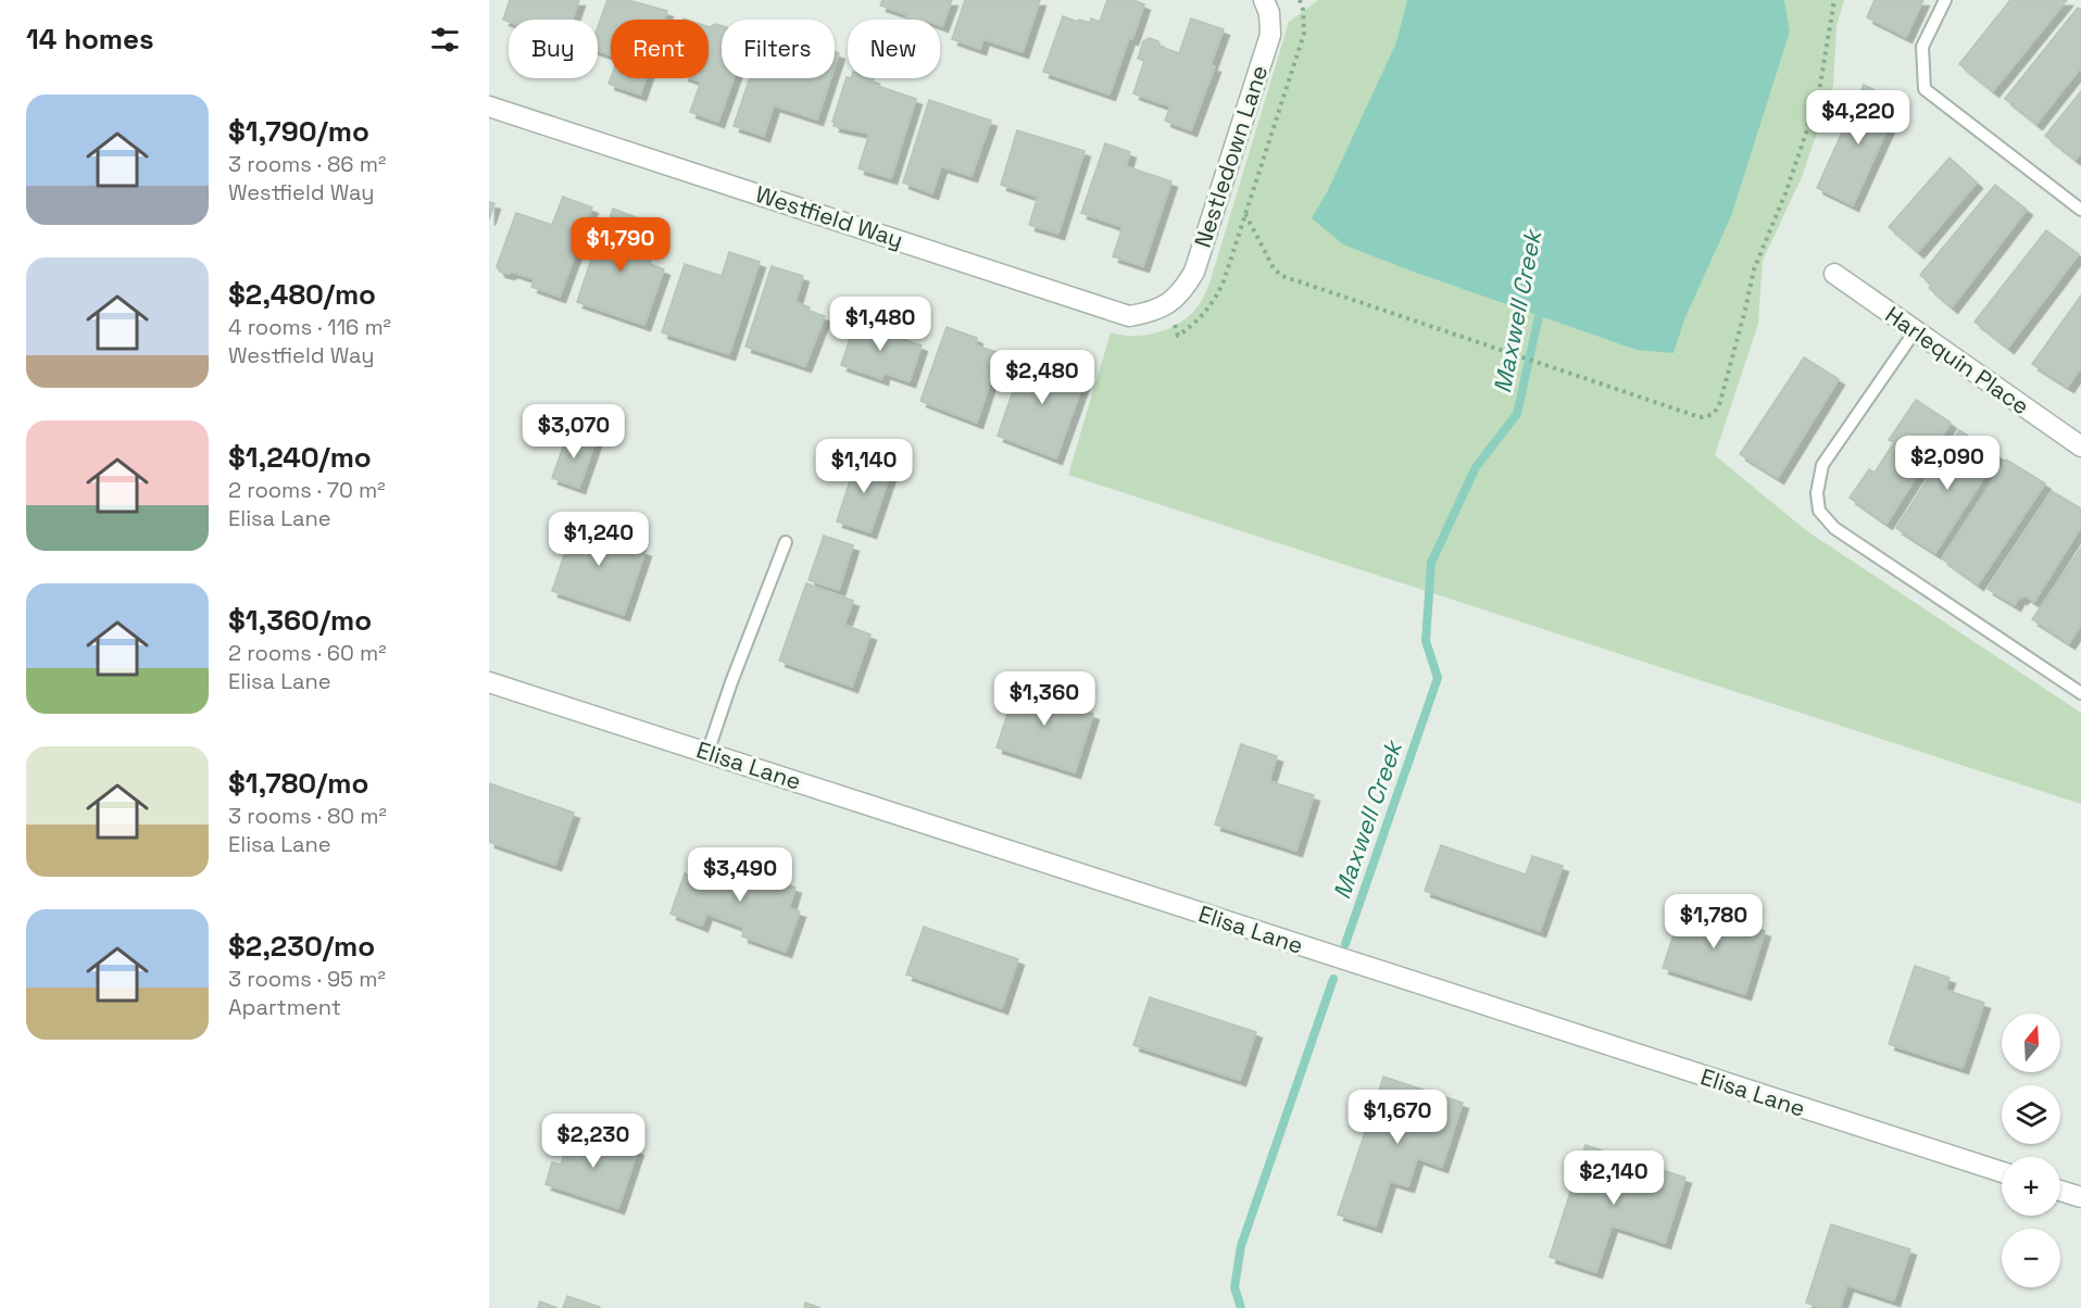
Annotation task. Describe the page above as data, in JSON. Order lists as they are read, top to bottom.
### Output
{
  "streets": {
    "street": [
      "Nestledown Lane",
      "Westfield Way",
      "Harlequin Place",
      "Elisa Lane"
    ]
  },
  "crossings": [
    ["Nestledown Lane", "Westfield Way"]
  ],
  "water": ["Maxwell Creek"],
  "north": "top",
  "page": {
    "heading": "14 homes",
    "chip": [
      "Buy",
      "Rent",
      "Filters",
      "New"
    ],
    "list": [
      {
        "name": "$1,790/mo",
        "note": "3 rooms · 86 m² · Westfield Way"
      },
      {
        "name": "$2,480/mo",
        "note": "4 rooms · 116 m² · Westfield Way"
      },
      {
        "name": "$1,240/mo",
        "note": "2 rooms · 70 m² · Elisa Lane"
      },
      {
        "name": "$1,360/mo",
        "note": "2 rooms · 60 m² · Elisa Lane"
      },
      {
        "name": "$1,780/mo",
        "note": "3 rooms · 80 m² · Elisa Lane"
      },
      {
        "name": "$2,230/mo",
        "note": "3 rooms · 95 m² · Apartment"
      }
    ],
    "price": [
      "$4,220",
      "$1,790",
      "$1,480",
      "$2,480",
      "$3,070",
      "$2,090",
      "$1,140",
      "$1,240",
      "$1,360",
      "$3,490",
      "$1,780",
      "$1,670",
      "$2,230",
      "$2,140"
    ],
    "map_buttons": ["+", "−"]
  }
}
